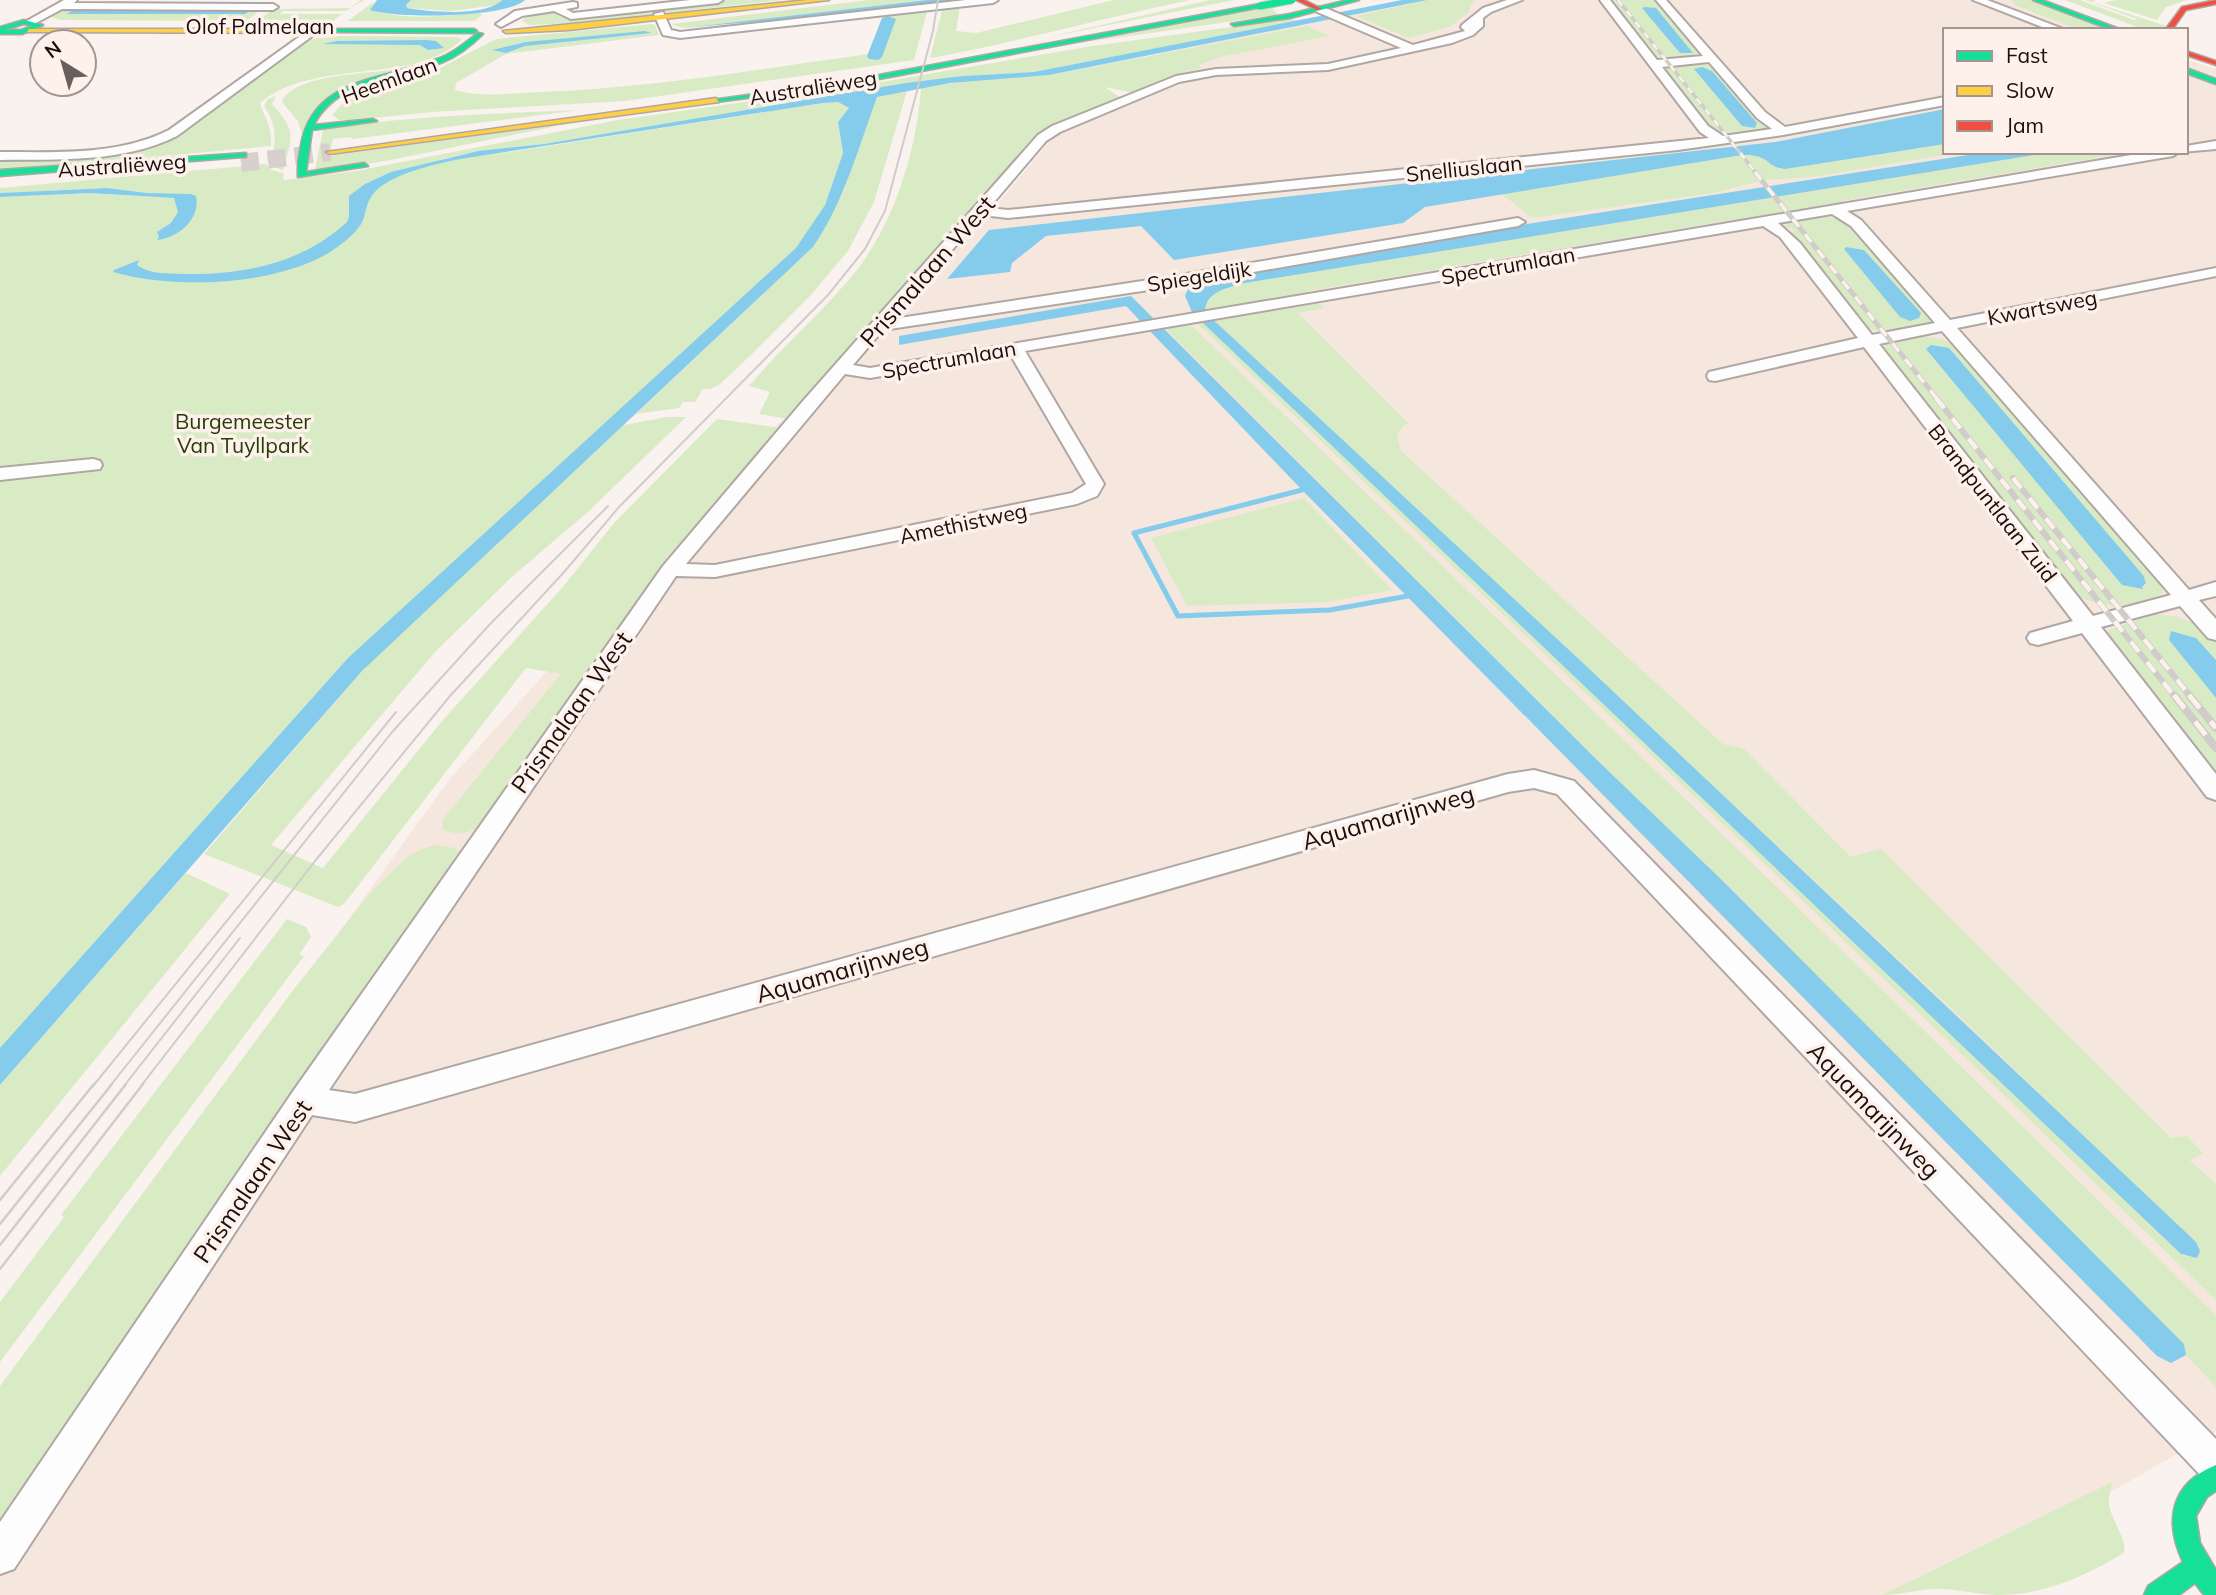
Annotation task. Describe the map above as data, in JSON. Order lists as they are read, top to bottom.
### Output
{
  "streets": {
    "main road": ["Olof Palmelaan", "Heemlaan", "Australiëweg"],
    "street": [
      "Snelliuslaan",
      "Spectrumlaan",
      "Prismalaan West",
      "Spiegeldijk",
      "Kwartsweg",
      "Brandpuntlaan Zuid",
      "Amethistweg",
      "Aquamarijnweg"
    ]
  },
  "crossings": [
    ["Olof Palmelaan", "Heemlaan"],
    ["Snelliuslaan", "Prismalaan West"],
    ["Spectrumlaan", "Prismalaan West"],
    ["Spectrumlaan", "Brandpuntlaan Zuid"],
    ["Spectrumlaan", "Amethistweg"],
    ["Prismalaan West", "Spiegeldijk"],
    ["Prismalaan West", "Amethistweg"],
    ["Prismalaan West", "Aquamarijnweg"],
    ["Kwartsweg", "Brandpuntlaan Zuid"]
  ],
  "parks": ["Burgemeester Van Tuyllpark"],
  "legend": ["Fast", "Slow", "Jam"],
  "north": "top left"
}
